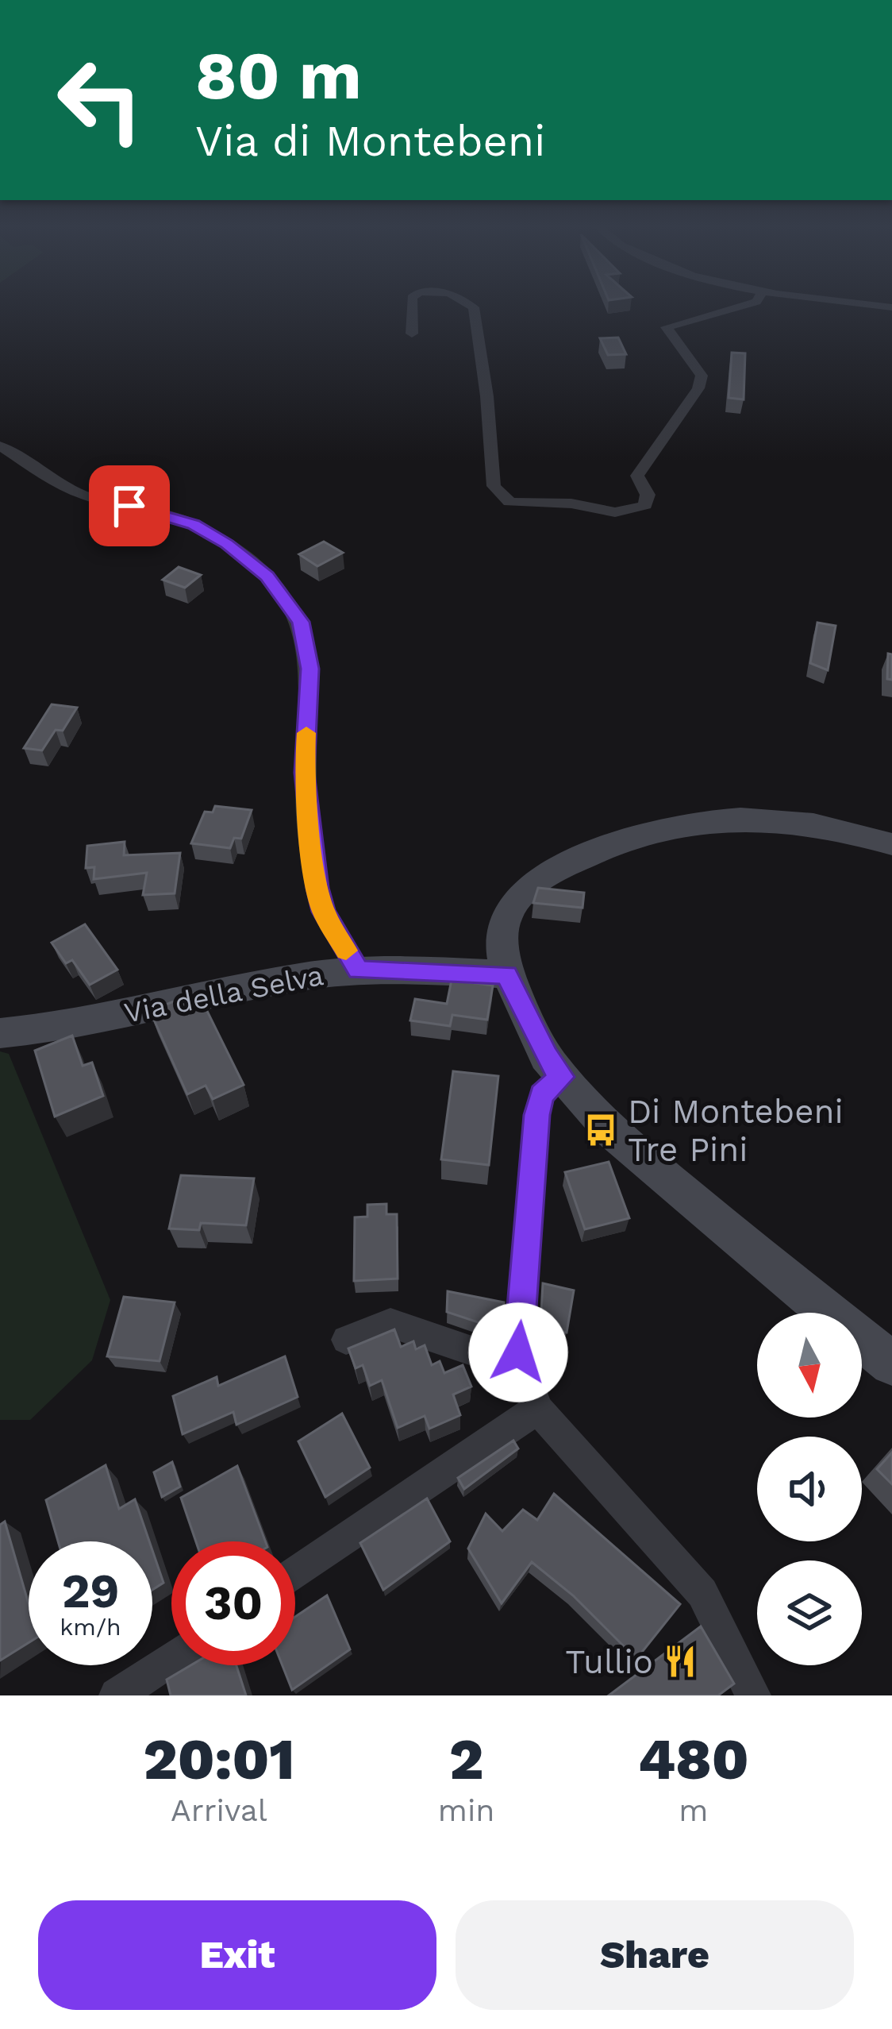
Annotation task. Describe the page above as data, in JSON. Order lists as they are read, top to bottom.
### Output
{
  "streets": {
    "street": ["Via della Selva"]
  },
  "places": {
    "bus stop": ["Di Montebeni Tre Pini"],
    "restaurant": ["Tullio"]
  },
  "north": "bottom",
  "page": {
    "turn": ["80 m", "Via di Montebeni"],
    "speed": "29 km/h",
    "limit": "30",
    "eta": [
      "20:01",
      "Arrival",
      "2",
      "min",
      "480",
      "m"
    ],
    "buttons": ["Exit", "Share"]
  }
}
